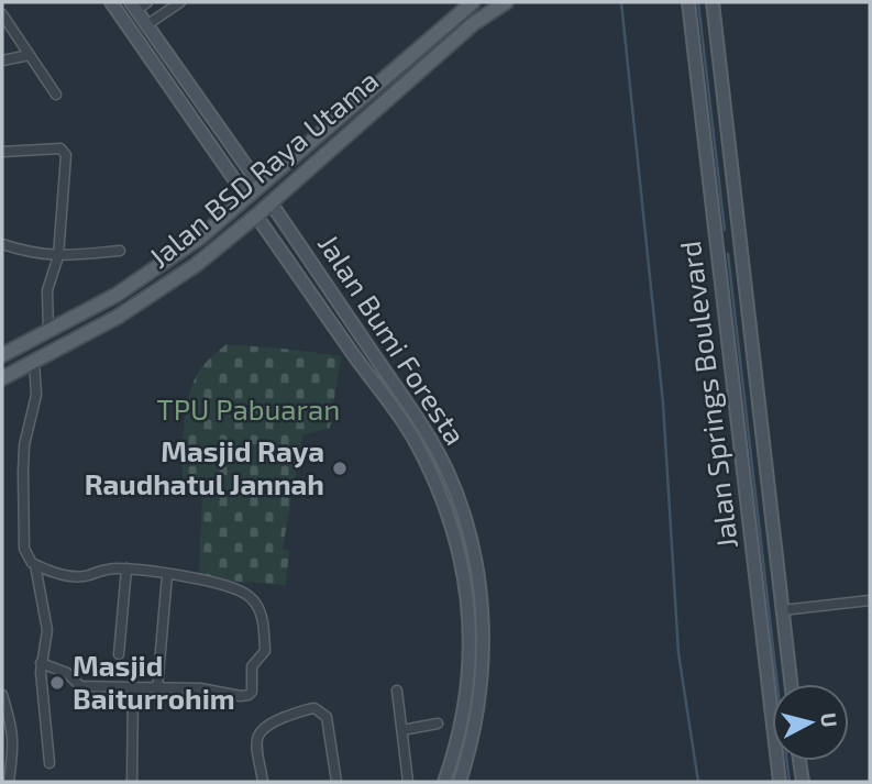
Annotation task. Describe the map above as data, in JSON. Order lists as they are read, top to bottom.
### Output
{
  "streets": {
    "main road": ["Jalan BSD Raya Utama", "Jalan Bumi Foresta", "Jalan Springs Boulevard"]
  },
  "crossings": [
    ["Jalan BSD Raya Utama", "Jalan Bumi Foresta"]
  ],
  "parks": ["TPU Pabuaran"],
  "places": ["Masjid Raya Raudhatul Jannah", "Masjid Baiturrohim"],
  "north": "right"
}
